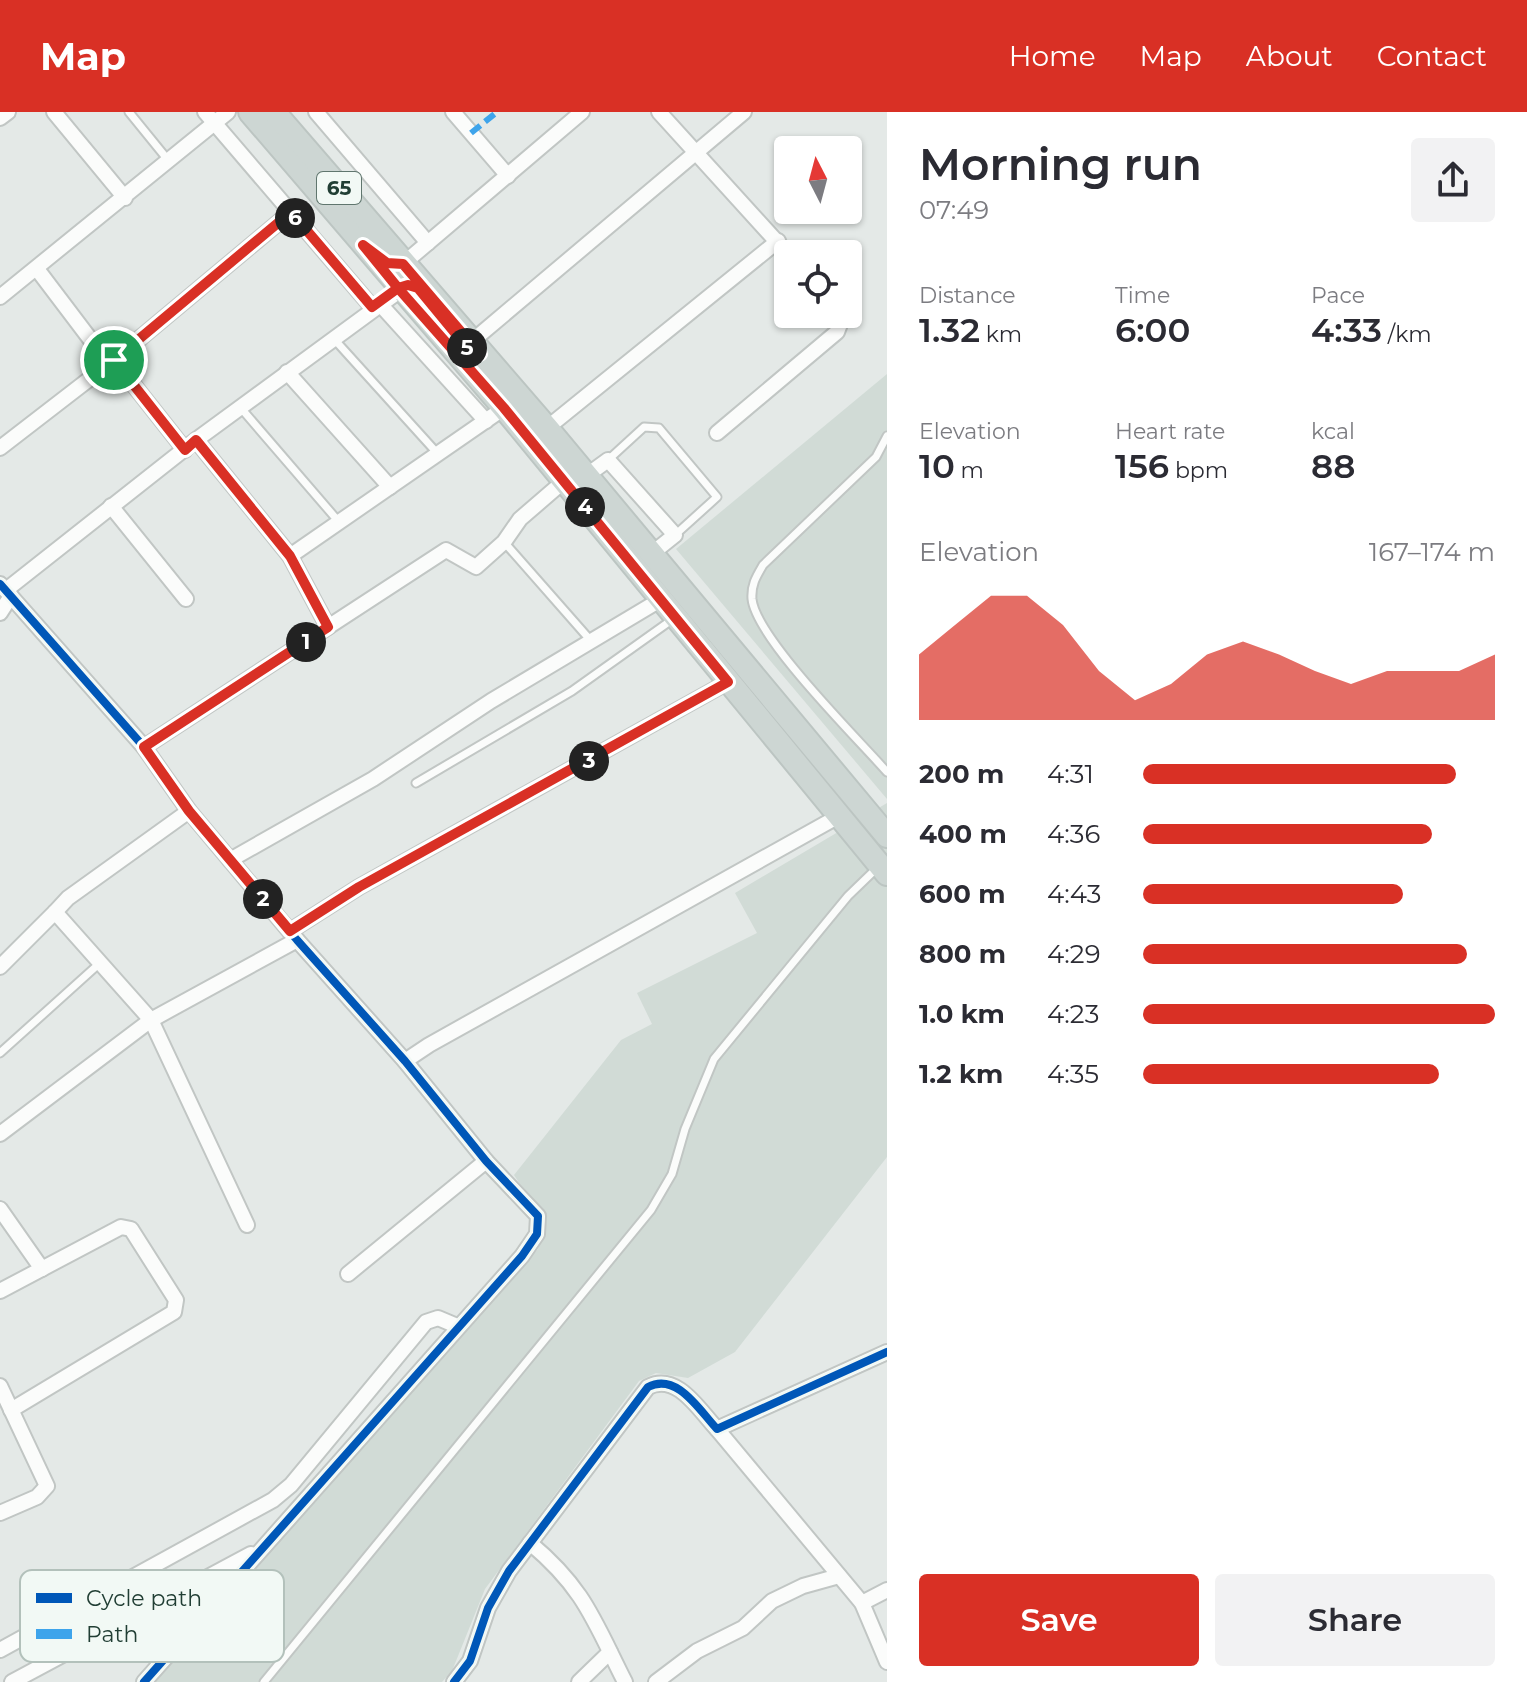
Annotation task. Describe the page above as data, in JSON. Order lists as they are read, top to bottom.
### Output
{
  "streets": {
    "main road": ["65"]
  },
  "legend": ["Cycle path", "Path"],
  "north": "top",
  "page": {
    "header": "Map",
    "nav": [
      "Home",
      "Map",
      "About",
      "Contact"
    ],
    "heading": ["Morning run", "07:49"],
    "pins": [
      "6",
      "5",
      "4",
      "1",
      "3",
      "2"
    ],
    "stats": [
      ["Distance", "1.32 km"],
      ["Time", "6:00"],
      ["Pace", "4:33 /km"],
      ["Elevation", "10 m"],
      ["Heart rate", "156 bpm"],
      ["kcal", "88"]
    ],
    "chart": ["Elevation", "167–174 m"],
    "list": [
      {
        "name": "200 m",
        "note": "4:31"
      },
      {
        "name": "400 m",
        "note": "4:36"
      },
      {
        "name": "600 m",
        "note": "4:43"
      },
      {
        "name": "800 m",
        "note": "4:29"
      },
      {
        "name": "1.0 km",
        "note": "4:23"
      },
      {
        "name": "1.2 km",
        "note": "4:35"
      }
    ],
    "buttons": ["Save", "Share"]
  }
}
